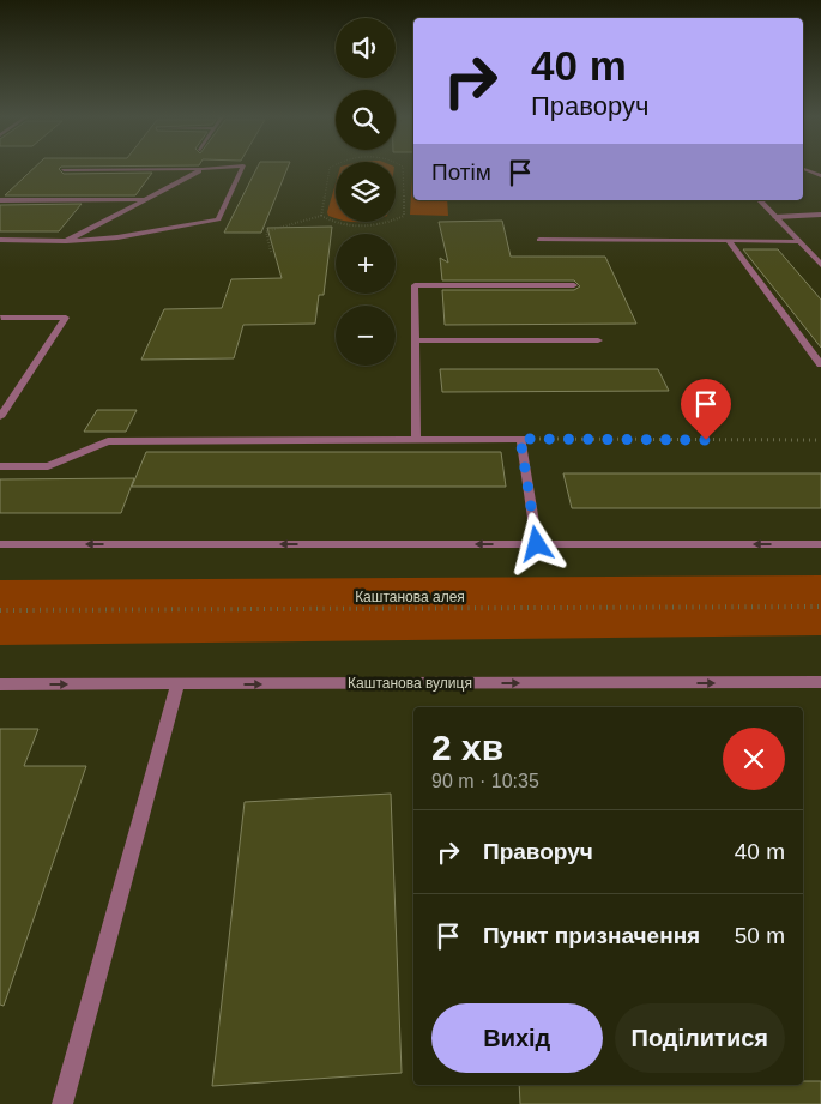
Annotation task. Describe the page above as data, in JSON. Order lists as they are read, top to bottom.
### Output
{
  "streets": {
    "street": ["Каштанова вулиця"],
    "path": ["Каштанова алея"]
  },
  "one_way": ["Каштанова вулиця"],
  "page": {
    "map_buttons": ["+", "−"],
    "turn": ["40 m", "Праворуч"],
    "then": "Потім",
    "heading": ["2 хв", "90 m · 10:35"],
    "list": [
      {
        "name": "Праворуч",
        "value": "40 m"
      },
      {
        "name": "Пункт призначення",
        "value": "50 m"
      }
    ],
    "buttons": ["Вихід", "Поділитися"]
  }
}
